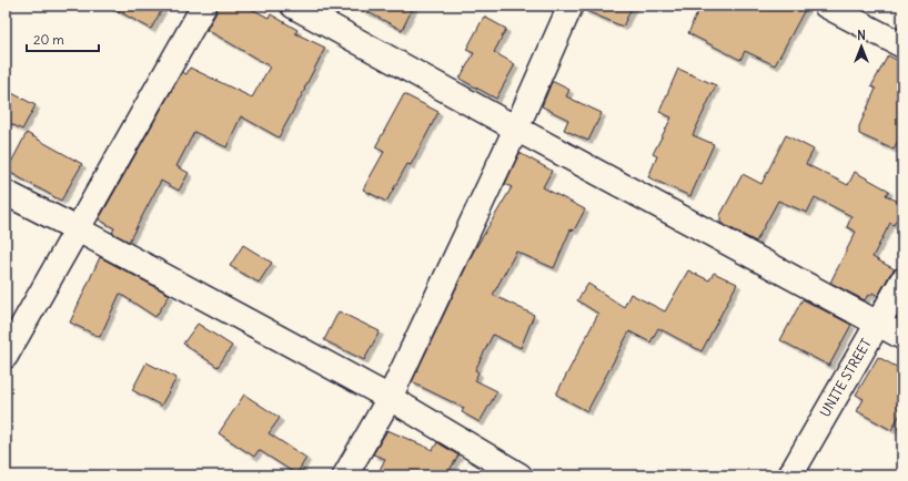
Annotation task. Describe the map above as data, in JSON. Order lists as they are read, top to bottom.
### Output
{
  "streets": {
    "street": ["UNITE STREET"]
  },
  "scale_bar": "20 m",
  "north": "top"
}
